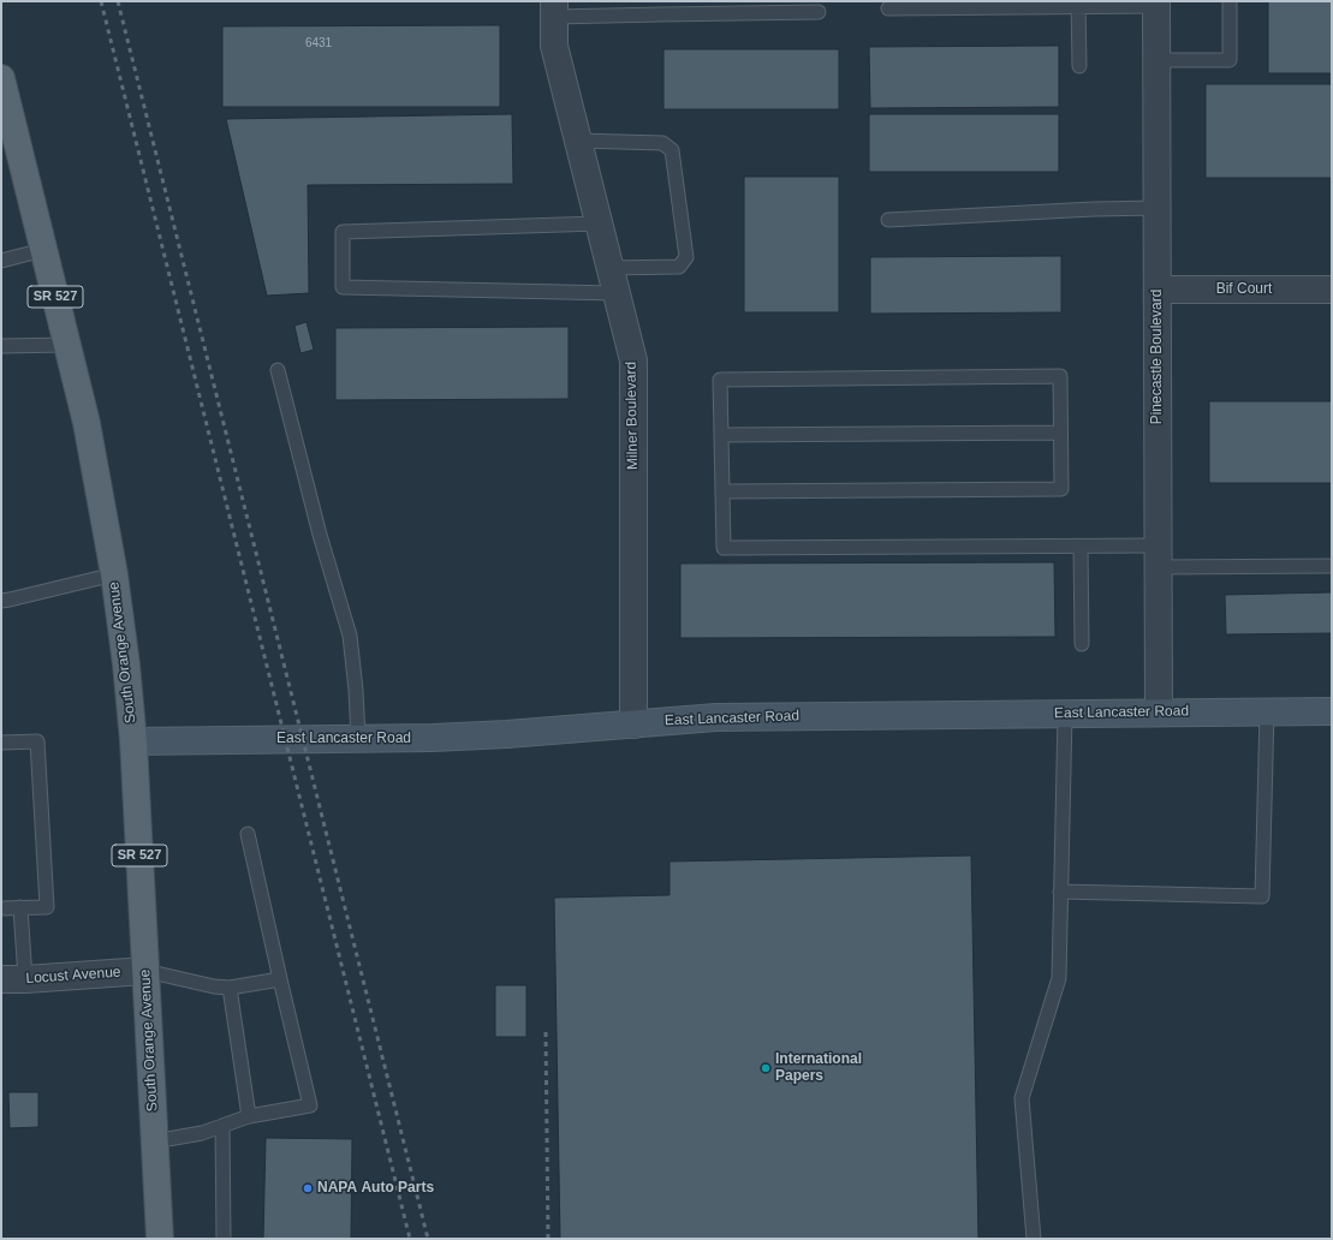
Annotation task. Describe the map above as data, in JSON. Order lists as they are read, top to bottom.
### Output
{
  "streets": {
    "main road": ["SR 527", "South Orange Avenue"],
    "street": [
      "Bif Court",
      "Pinecastle Boulevard",
      "Milner Boulevard",
      "East Lancaster Road",
      "Locust Avenue"
    ]
  },
  "crossings": [
    ["Bif Court", "Pinecastle Boulevard"],
    ["Pinecastle Boulevard", "East Lancaster Road"],
    ["Milner Boulevard", "East Lancaster Road"],
    ["South Orange Avenue", "East Lancaster Road"],
    ["South Orange Avenue", "Locust Avenue"]
  ],
  "places": ["International Papers", "NAPA Auto Parts"],
  "house_numbers": ["6431"]
}
